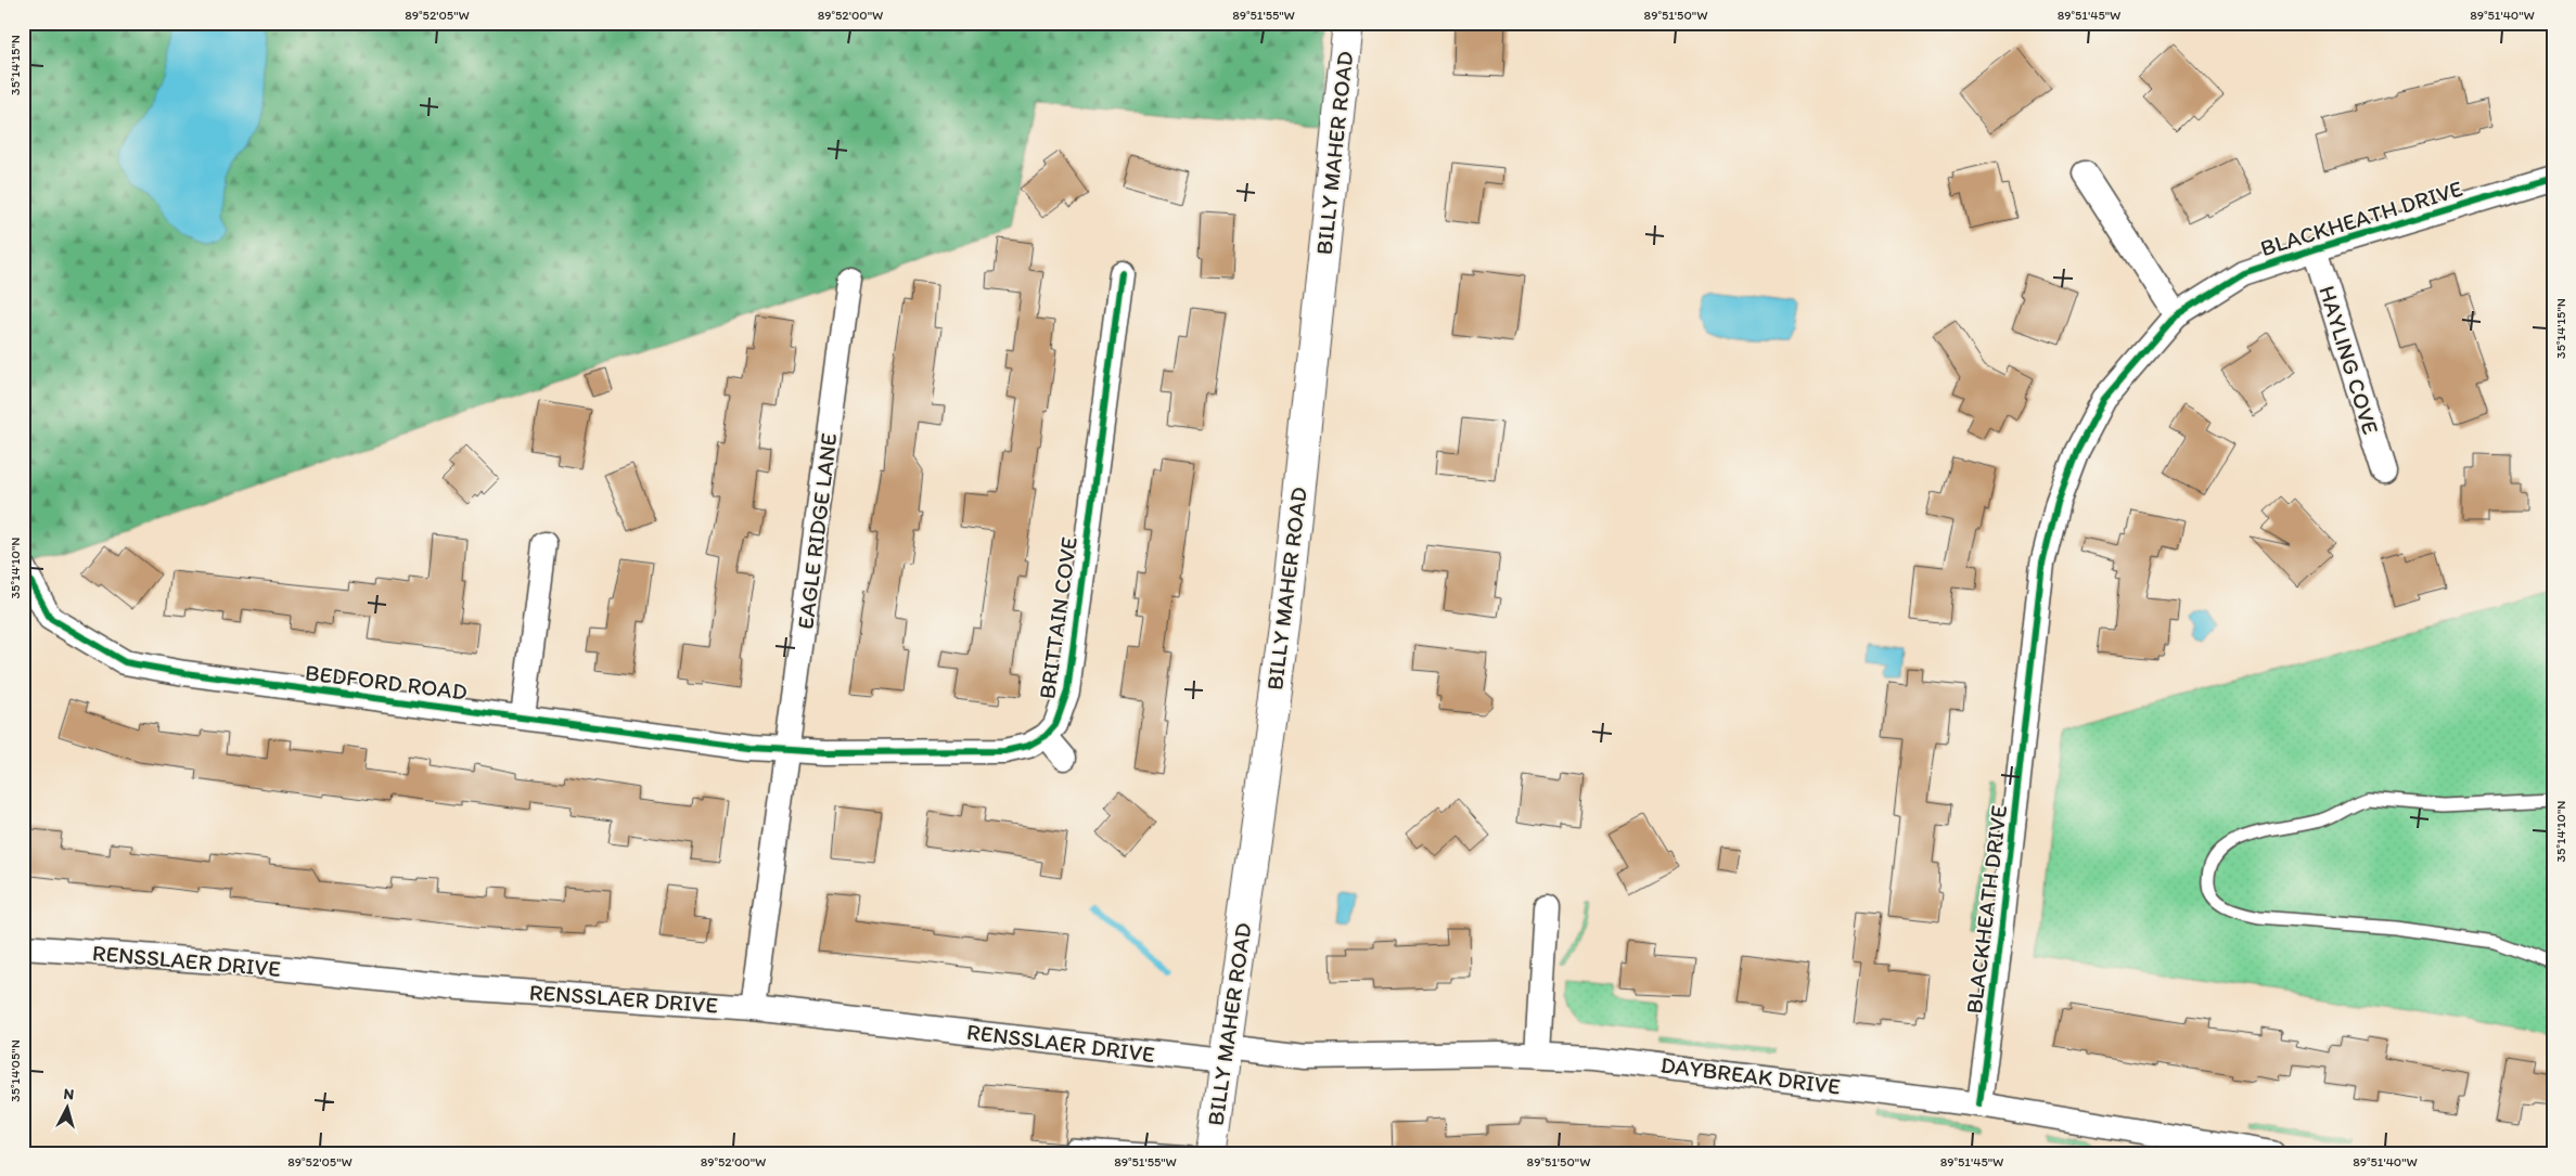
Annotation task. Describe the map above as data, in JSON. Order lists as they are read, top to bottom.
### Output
{
  "streets": {
    "main road": ["BILLY MAHER ROAD"],
    "street": [
      "BLACKHEATH DRIVE",
      "HAYLING COVE",
      "EAGLE RIDGE LANE",
      "BRITTAIN COVE",
      "BEDFORD ROAD",
      "RENSSLAER DRIVE",
      "DAYBREAK DRIVE"
    ]
  },
  "crossings": [
    ["BILLY MAHER ROAD", "RENSSLAER DRIVE"],
    ["BILLY MAHER ROAD", "DAYBREAK DRIVE"],
    ["BLACKHEATH DRIVE", "HAYLING COVE"],
    ["BLACKHEATH DRIVE", "DAYBREAK DRIVE"],
    ["EAGLE RIDGE LANE", "BEDFORD ROAD"],
    ["EAGLE RIDGE LANE", "RENSSLAER DRIVE"],
    ["RENSSLAER DRIVE", "DAYBREAK DRIVE"]
  ],
  "north": "top",
  "coordinates": [
    "89°52'05\"W",
    "89°52'00\"W",
    "89°51'55\"W",
    "89°51'50\"W",
    "89°51'45\"W",
    "89°51'40\"W",
    "35°14'15\"N",
    "35°14'10\"N",
    "35°14'05\"N"
  ]
}
